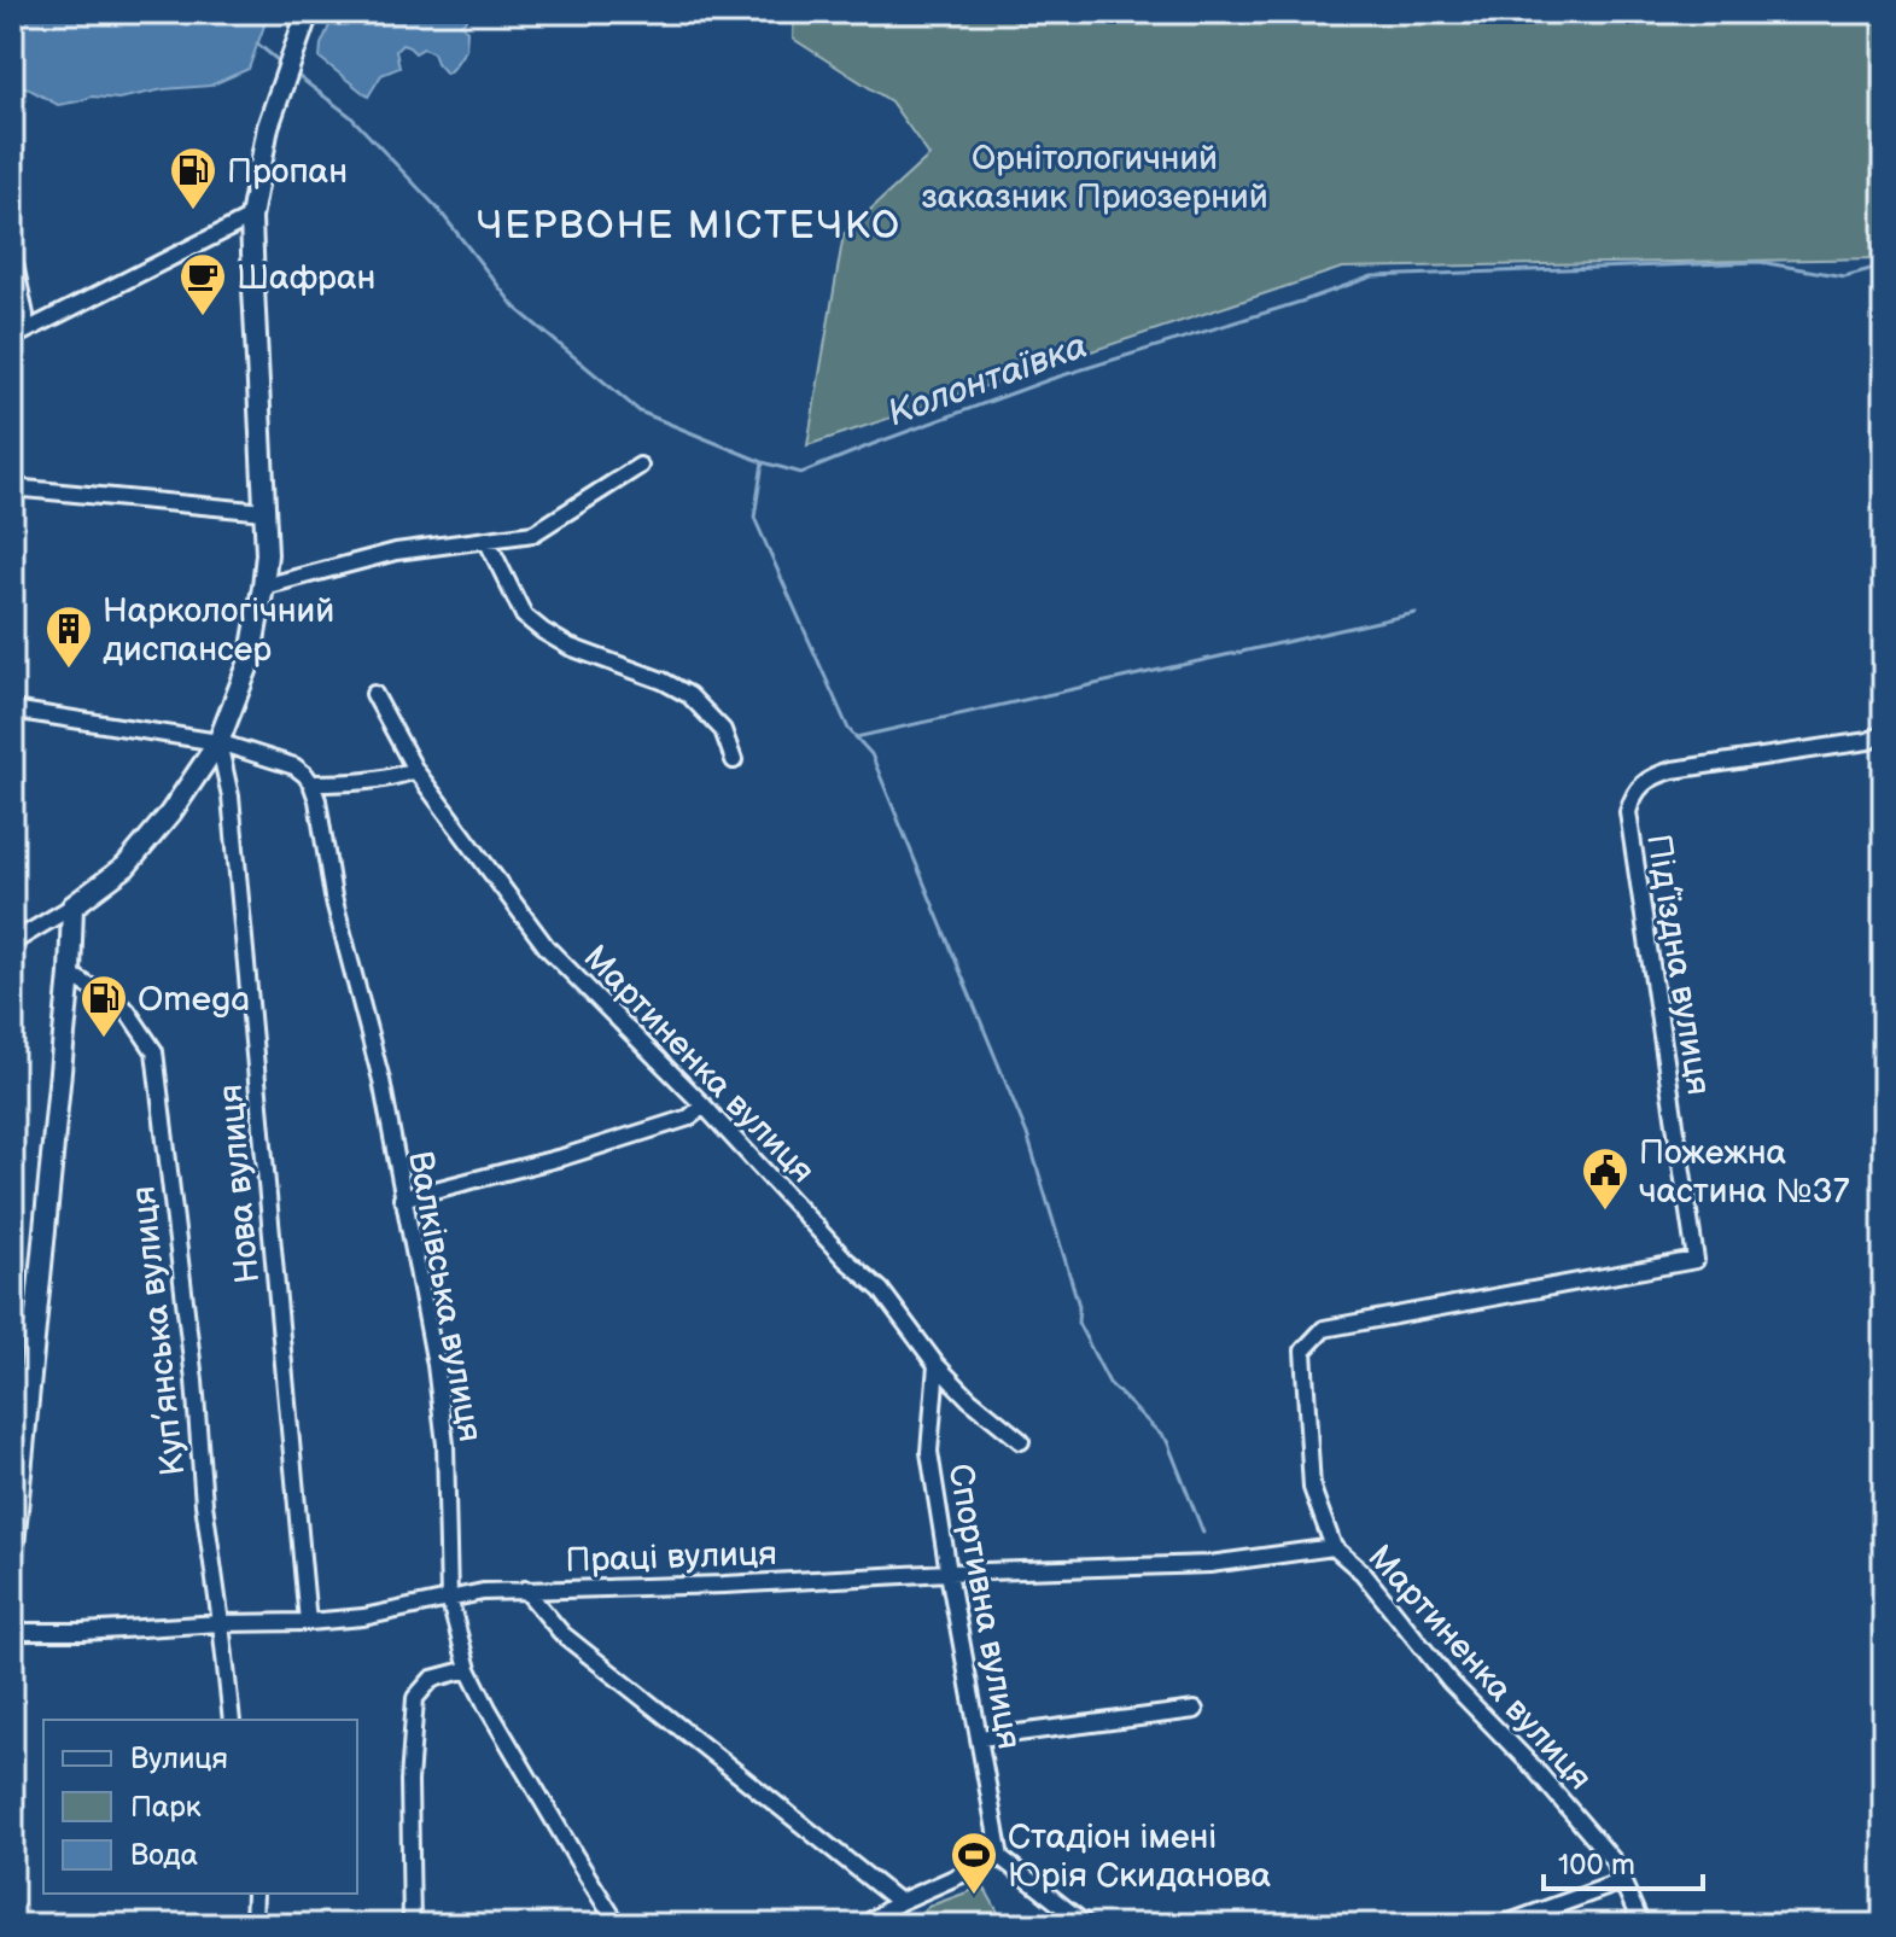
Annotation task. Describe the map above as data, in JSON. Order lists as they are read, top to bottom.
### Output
{
  "streets": {
    "street": [
      "Під’їздна вулиця",
      "Мартиненка вулиця",
      "Нова вулиця",
      "Валківська вулиця",
      "Куп’янська вулиця",
      "Праці вулиця",
      "Спортивна вулиця"
    ]
  },
  "crossings": [
    ["Під’їздна вулиця", "Мартиненка вулиця"],
    ["Під’їздна вулиця", "Праці вулиця"],
    ["Мартиненка вулиця", "Праці вулиця"],
    ["Мартиненка вулиця", "Спортивна вулиця"],
    ["Нова вулиця", "Праці вулиця"],
    ["Валківська вулиця", "Праці вулиця"],
    ["Куп’янська вулиця", "Праці вулиця"],
    ["Праці вулиця", "Спортивна вулиця"]
  ],
  "districts": ["ЧЕРВОНЕ МІСТЕЧКО"],
  "water": ["Колонтаївка"],
  "parks": ["Орнiтологичний заказник Приозерний"],
  "places": {
    "fuel station": ["Пропан", "Omega"],
    "cafe": ["Шафран"],
    "building": ["Наркологічний диспансер"],
    "public building": ["Пожежна частина №37"],
    "sports": ["Стадiон імені Юрія Скиданова"]
  },
  "legend": ["Вулиця", "Парк", "Вода"],
  "scale_bar": "100 m"
}
